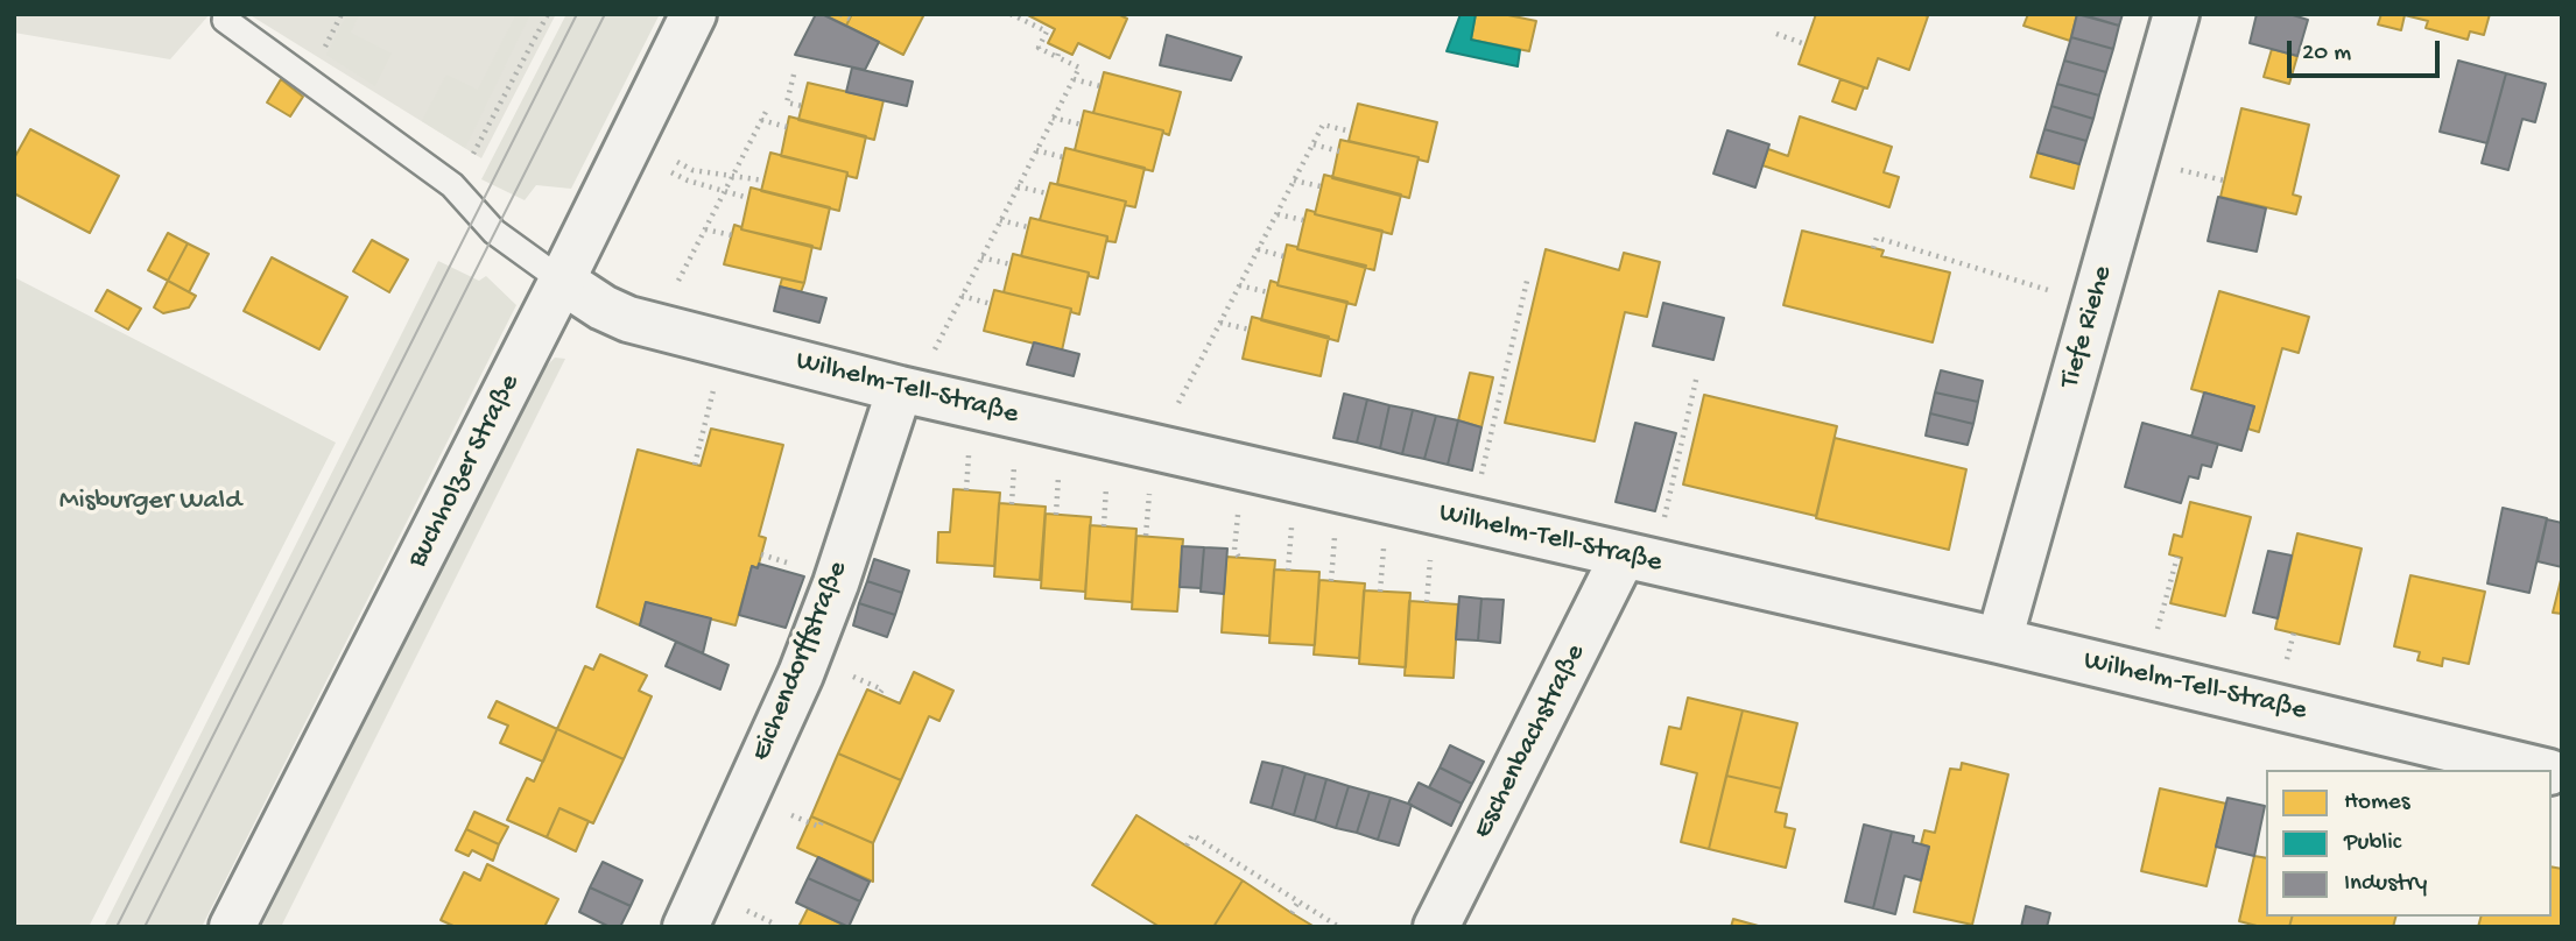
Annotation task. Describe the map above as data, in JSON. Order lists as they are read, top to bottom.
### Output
{
  "streets": {
    "street": [
      "Tiefe Riehe",
      "Wilhelm-Tell-Straße",
      "Buchholzer Straße",
      "Eichendorffstraße",
      "Eschenbachstraße"
    ]
  },
  "crossings": [
    ["Tiefe Riehe", "Wilhelm-Tell-Straße"],
    ["Wilhelm-Tell-Straße", "Buchholzer Straße"],
    ["Wilhelm-Tell-Straße", "Eichendorffstraße"],
    ["Wilhelm-Tell-Straße", "Eschenbachstraße"]
  ],
  "parks": ["Misburger Wald"],
  "legend": ["Homes", "Public", "Industry"],
  "scale_bar": "20 m"
}
